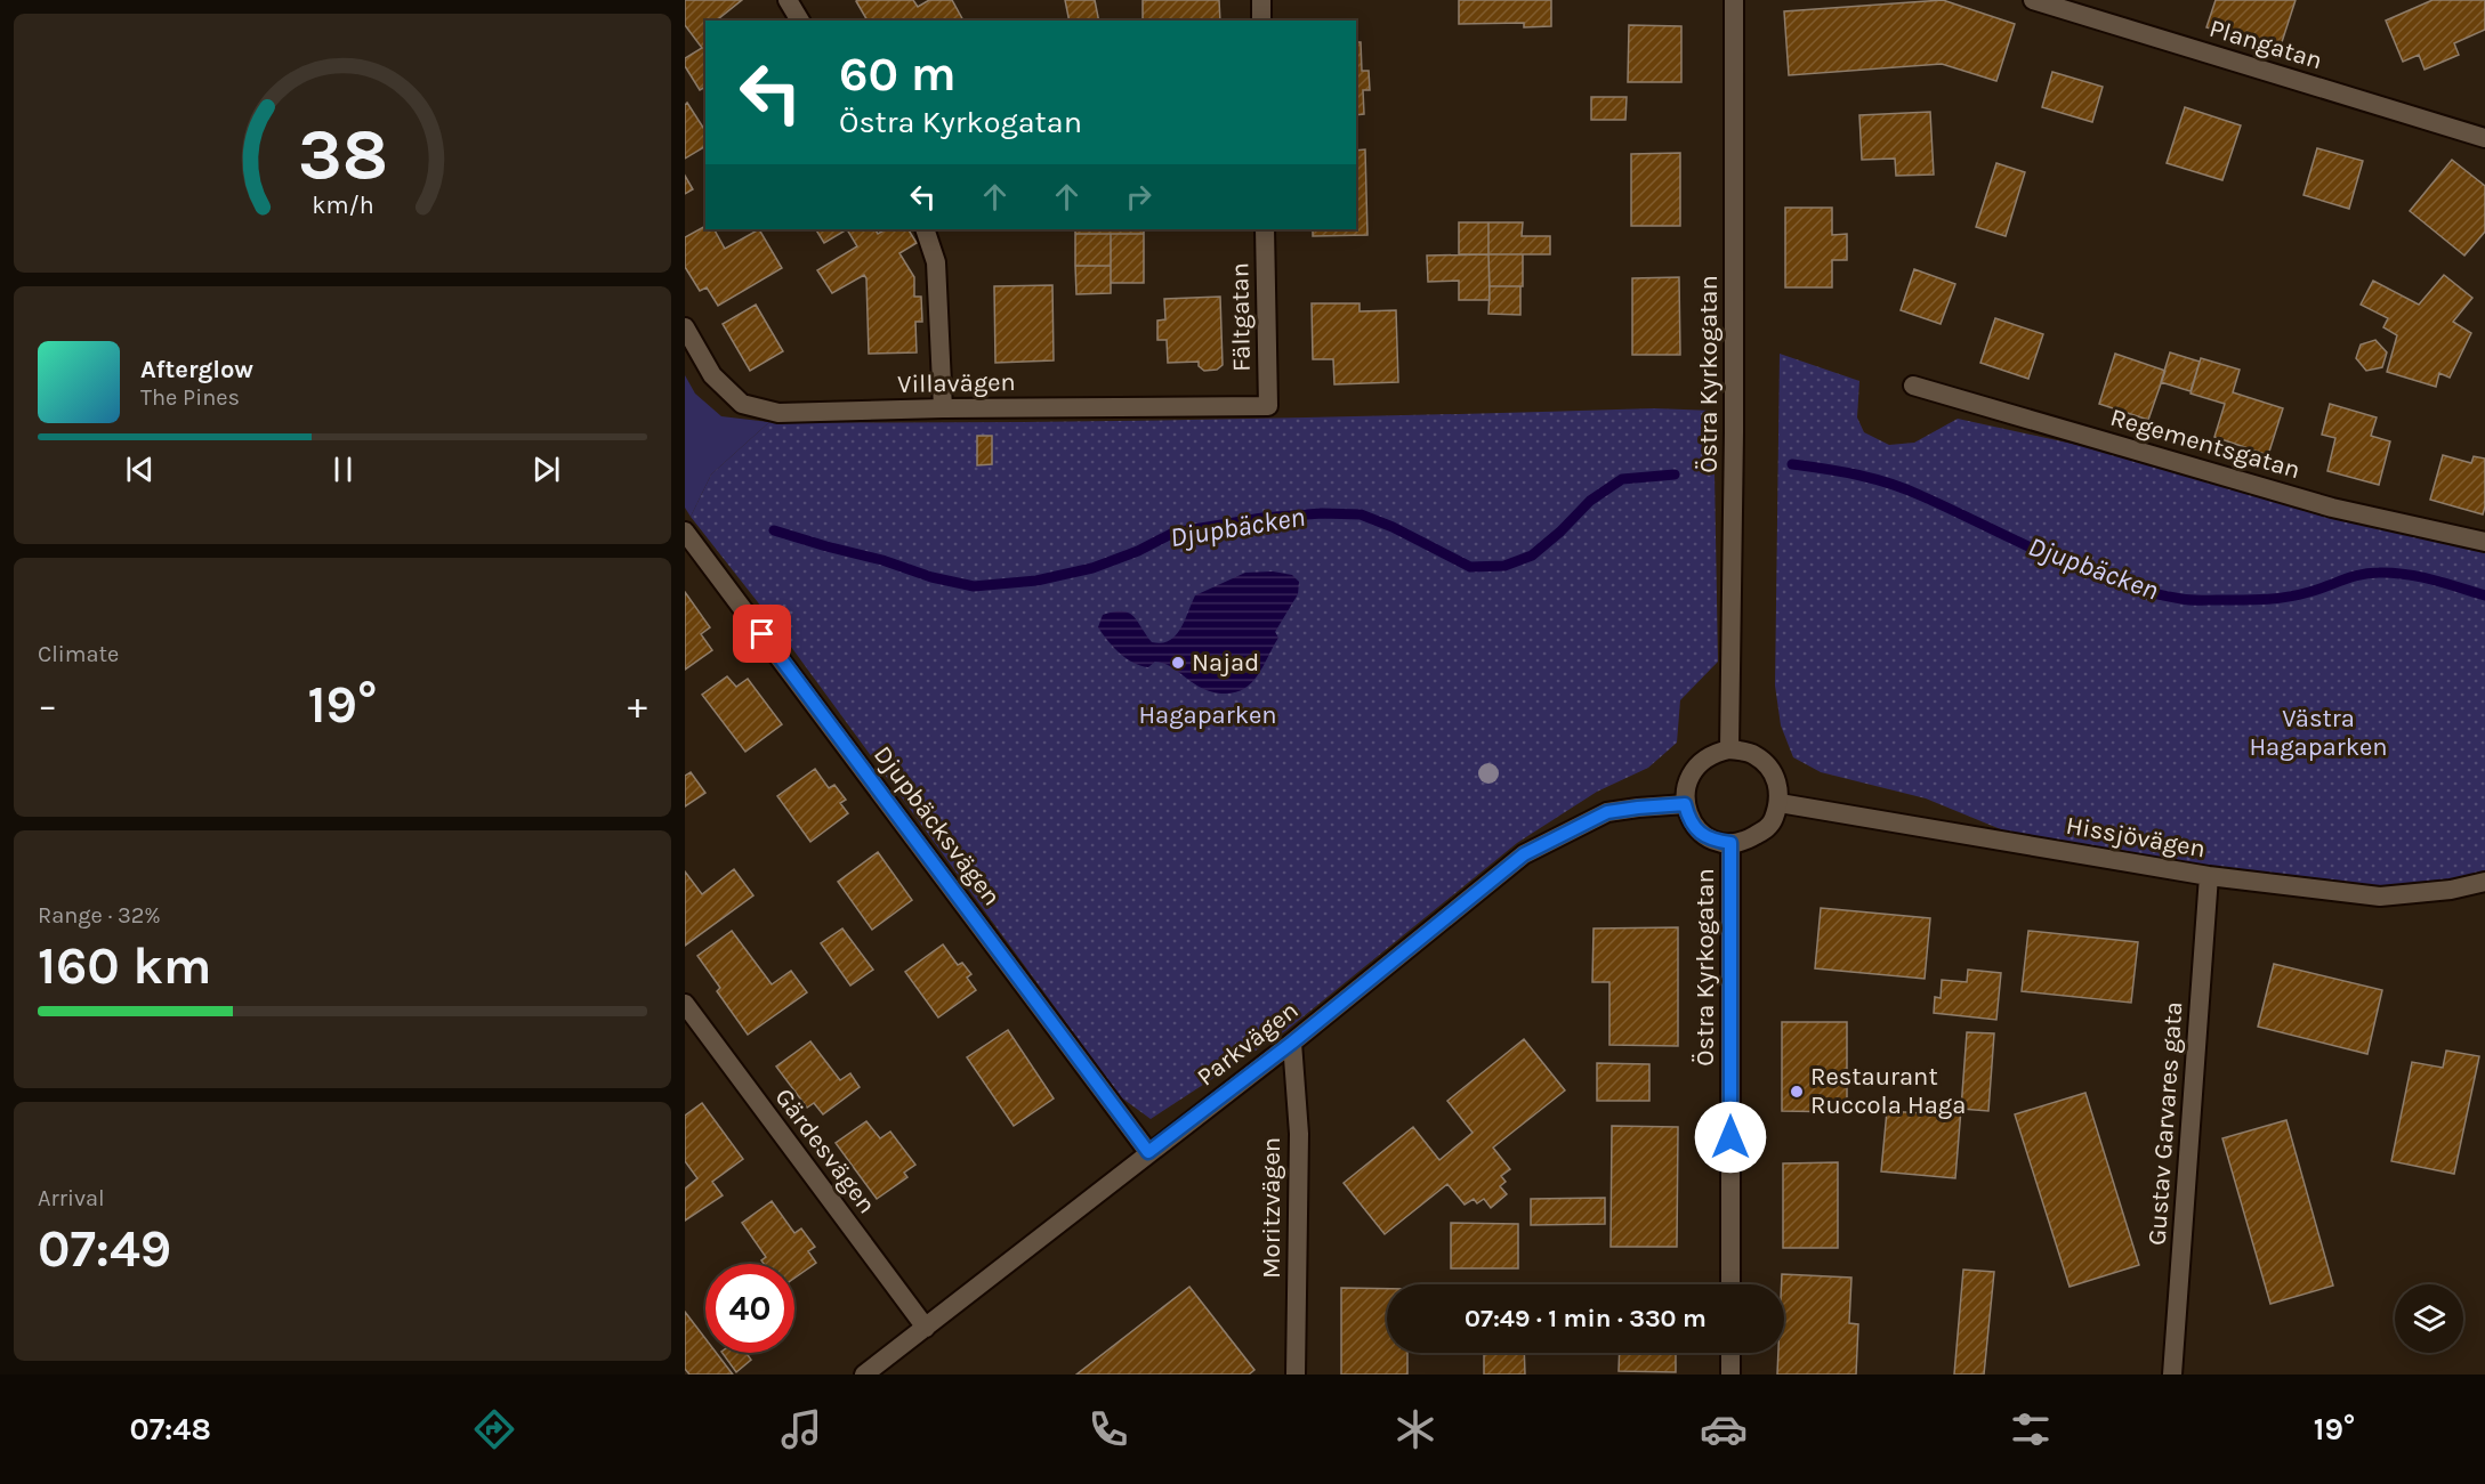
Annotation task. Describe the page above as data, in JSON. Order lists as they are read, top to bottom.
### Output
{
  "streets": {
    "street": [
      "Plangatan",
      "Fältgatan",
      "Östra Kyrkogatan",
      "Villavägen",
      "Regementsgatan",
      "Djupbäcksvägen",
      "Hissjövägen",
      "Parkvägen",
      "Gustav Garvares gata",
      "Gärdesvägen",
      "Moritzvägen"
    ]
  },
  "crossings": [
    ["Fältgatan", "Villavägen"],
    ["Östra Kyrkogatan", "Hissjövägen"],
    ["Östra Kyrkogatan", "Parkvägen"],
    ["Djupbäcksvägen", "Parkvägen"],
    ["Hissjövägen", "Parkvägen"],
    ["Hissjövägen", "Gustav Garvares gata"],
    ["Parkvägen", "Gärdesvägen"],
    ["Parkvägen", "Moritzvägen"]
  ],
  "water": ["Djupbäcken"],
  "parks": ["Hagaparken", "Västra Hagaparken"],
  "places": ["Najad", "Restaurant Ruccola Haga"],
  "page": {
    "turn": ["60 m", "Östra Kyrkogatan"],
    "song": ["Afterglow", "The Pines"],
    "tile": [
      "Climate",
      ["Range · 32%", "160 km"],
      ["Arrival", "07:49"]
    ],
    "heat": ["−", "19°", "+"],
    "limit": "40",
    "trip": "07:49 · 1 min · 330 m",
    "tabs": ["07:48", "19°"],
    "gauge": ["38", "km/h"]
  }
}
